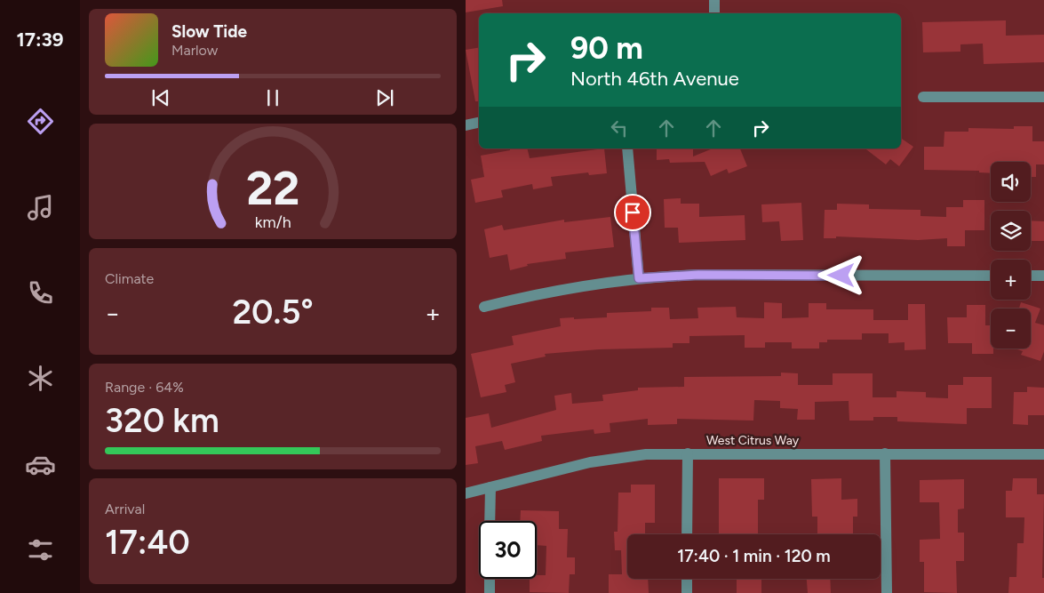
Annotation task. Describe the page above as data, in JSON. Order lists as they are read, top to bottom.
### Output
{
  "streets": {
    "street": ["West Citrus Way"]
  },
  "page": {
    "tabs": "17:39",
    "song": ["Slow Tide", "Marlow"],
    "turn": ["90 m", "North 46th Avenue"],
    "map_buttons": ["+", "−"],
    "tile": [
      "Climate",
      ["Range · 64%", "320 km"],
      ["Arrival", "17:40"]
    ],
    "heat": ["−", "20.5°", "+"],
    "limit": "30",
    "trip": "17:40 · 1 min · 120 m",
    "gauge": ["22", "km/h"]
  }
}
